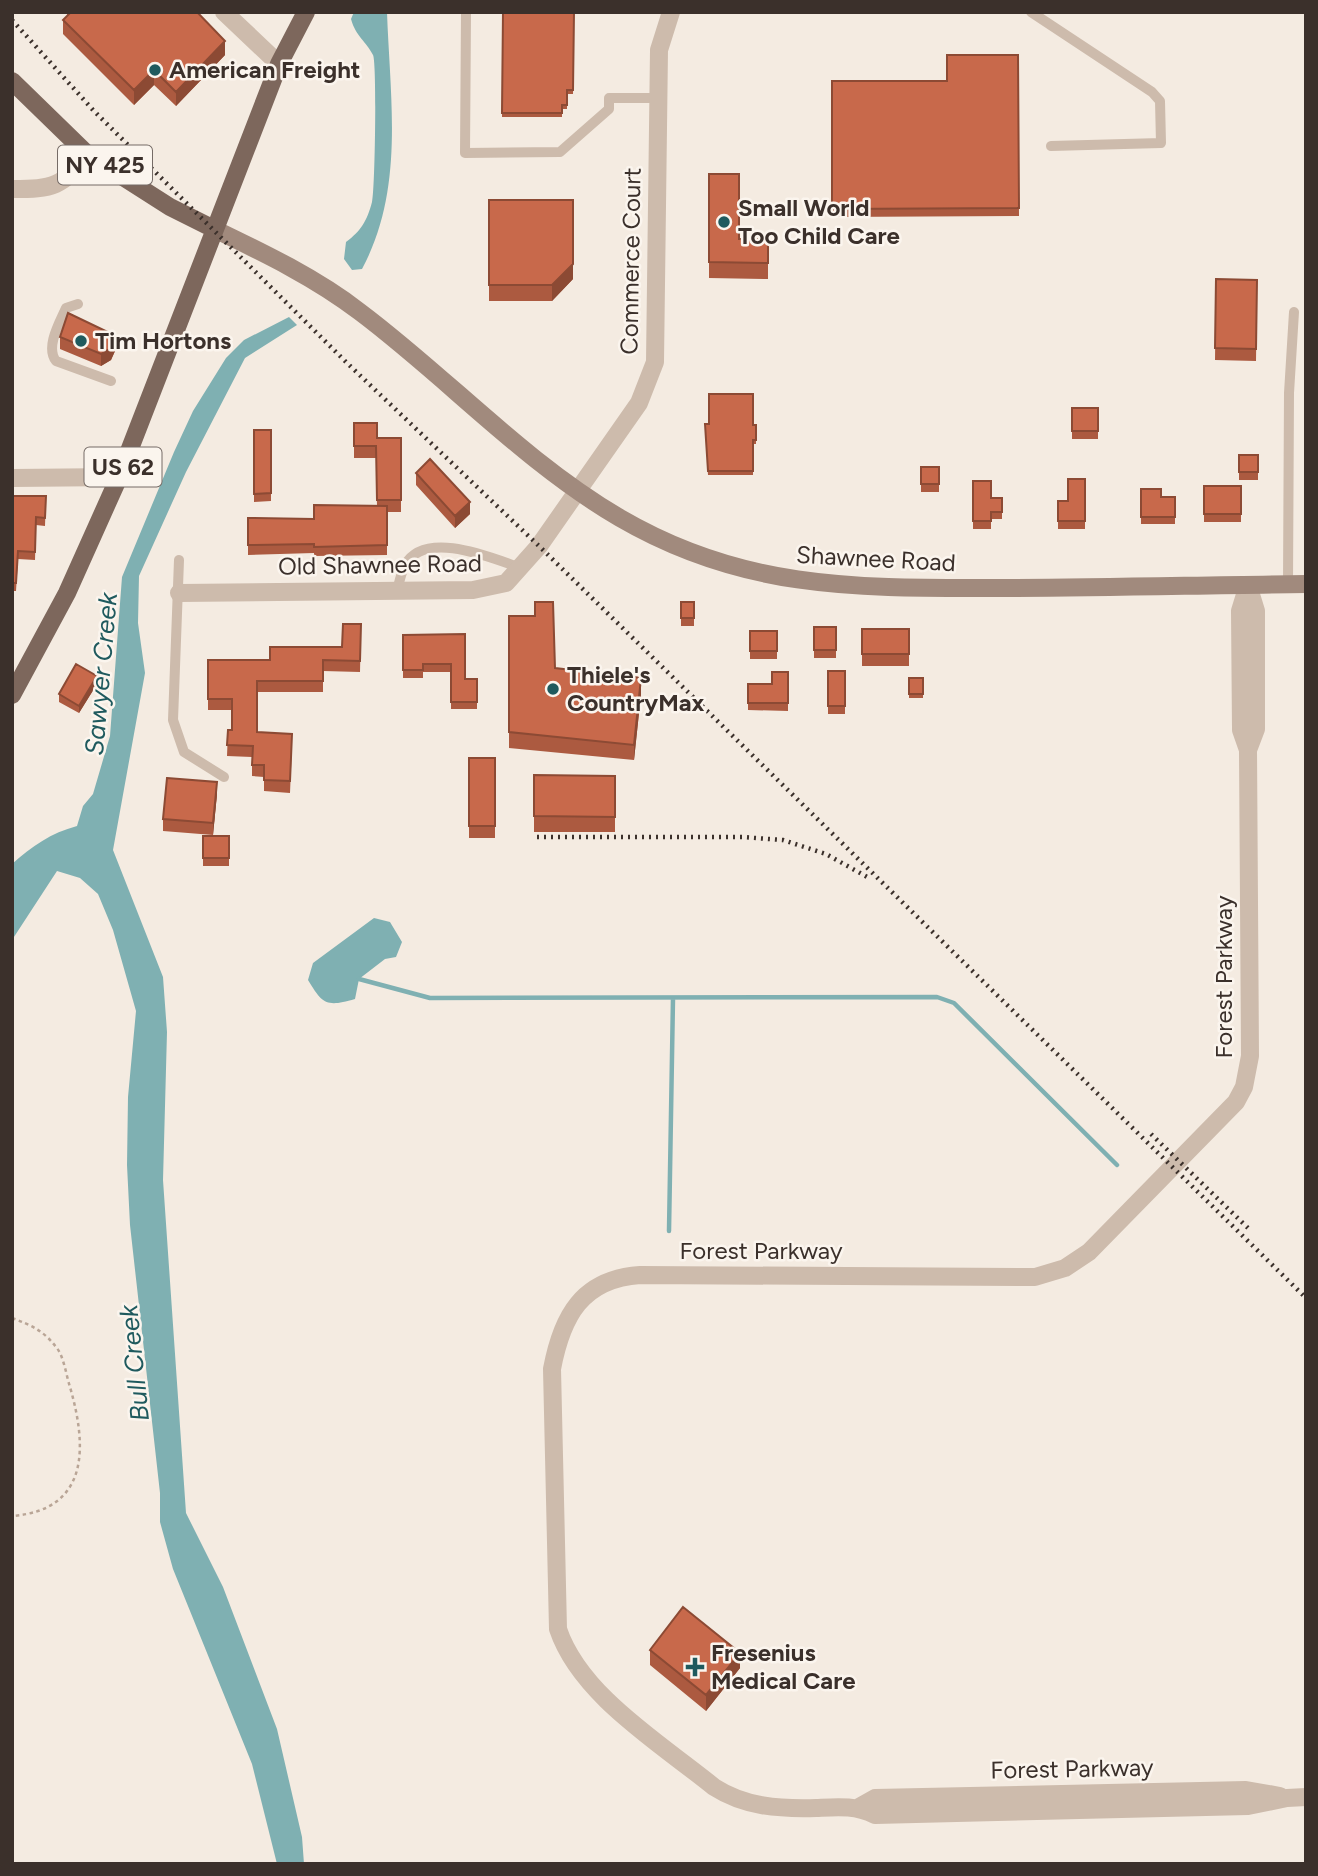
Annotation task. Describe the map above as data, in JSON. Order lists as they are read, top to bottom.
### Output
{
  "streets": {
    "main road": ["NY 425", "US 62", "Shawnee Road"],
    "street": ["Commerce Court", "Old Shawnee Road", "Forest Parkway"]
  },
  "crossings": [
    ["NY 425", "US 62"],
    ["NY 425", "Shawnee Road"],
    ["Commerce Court", "Shawnee Road"],
    ["Commerce Court", "Old Shawnee Road"],
    ["US 62", "Shawnee Road"],
    ["Shawnee Road", "Old Shawnee Road"],
    ["Shawnee Road", "Forest Parkway"]
  ],
  "water": ["Sawyer Creek", "Bull Creek"],
  "places": {
    "other": [
      "American Freight",
      "Small World Too Child Care",
      "Tim Hortons",
      "Thiele's CountryMax"
    ],
    "health": ["Fresenius Medical Care"]
  }
}
